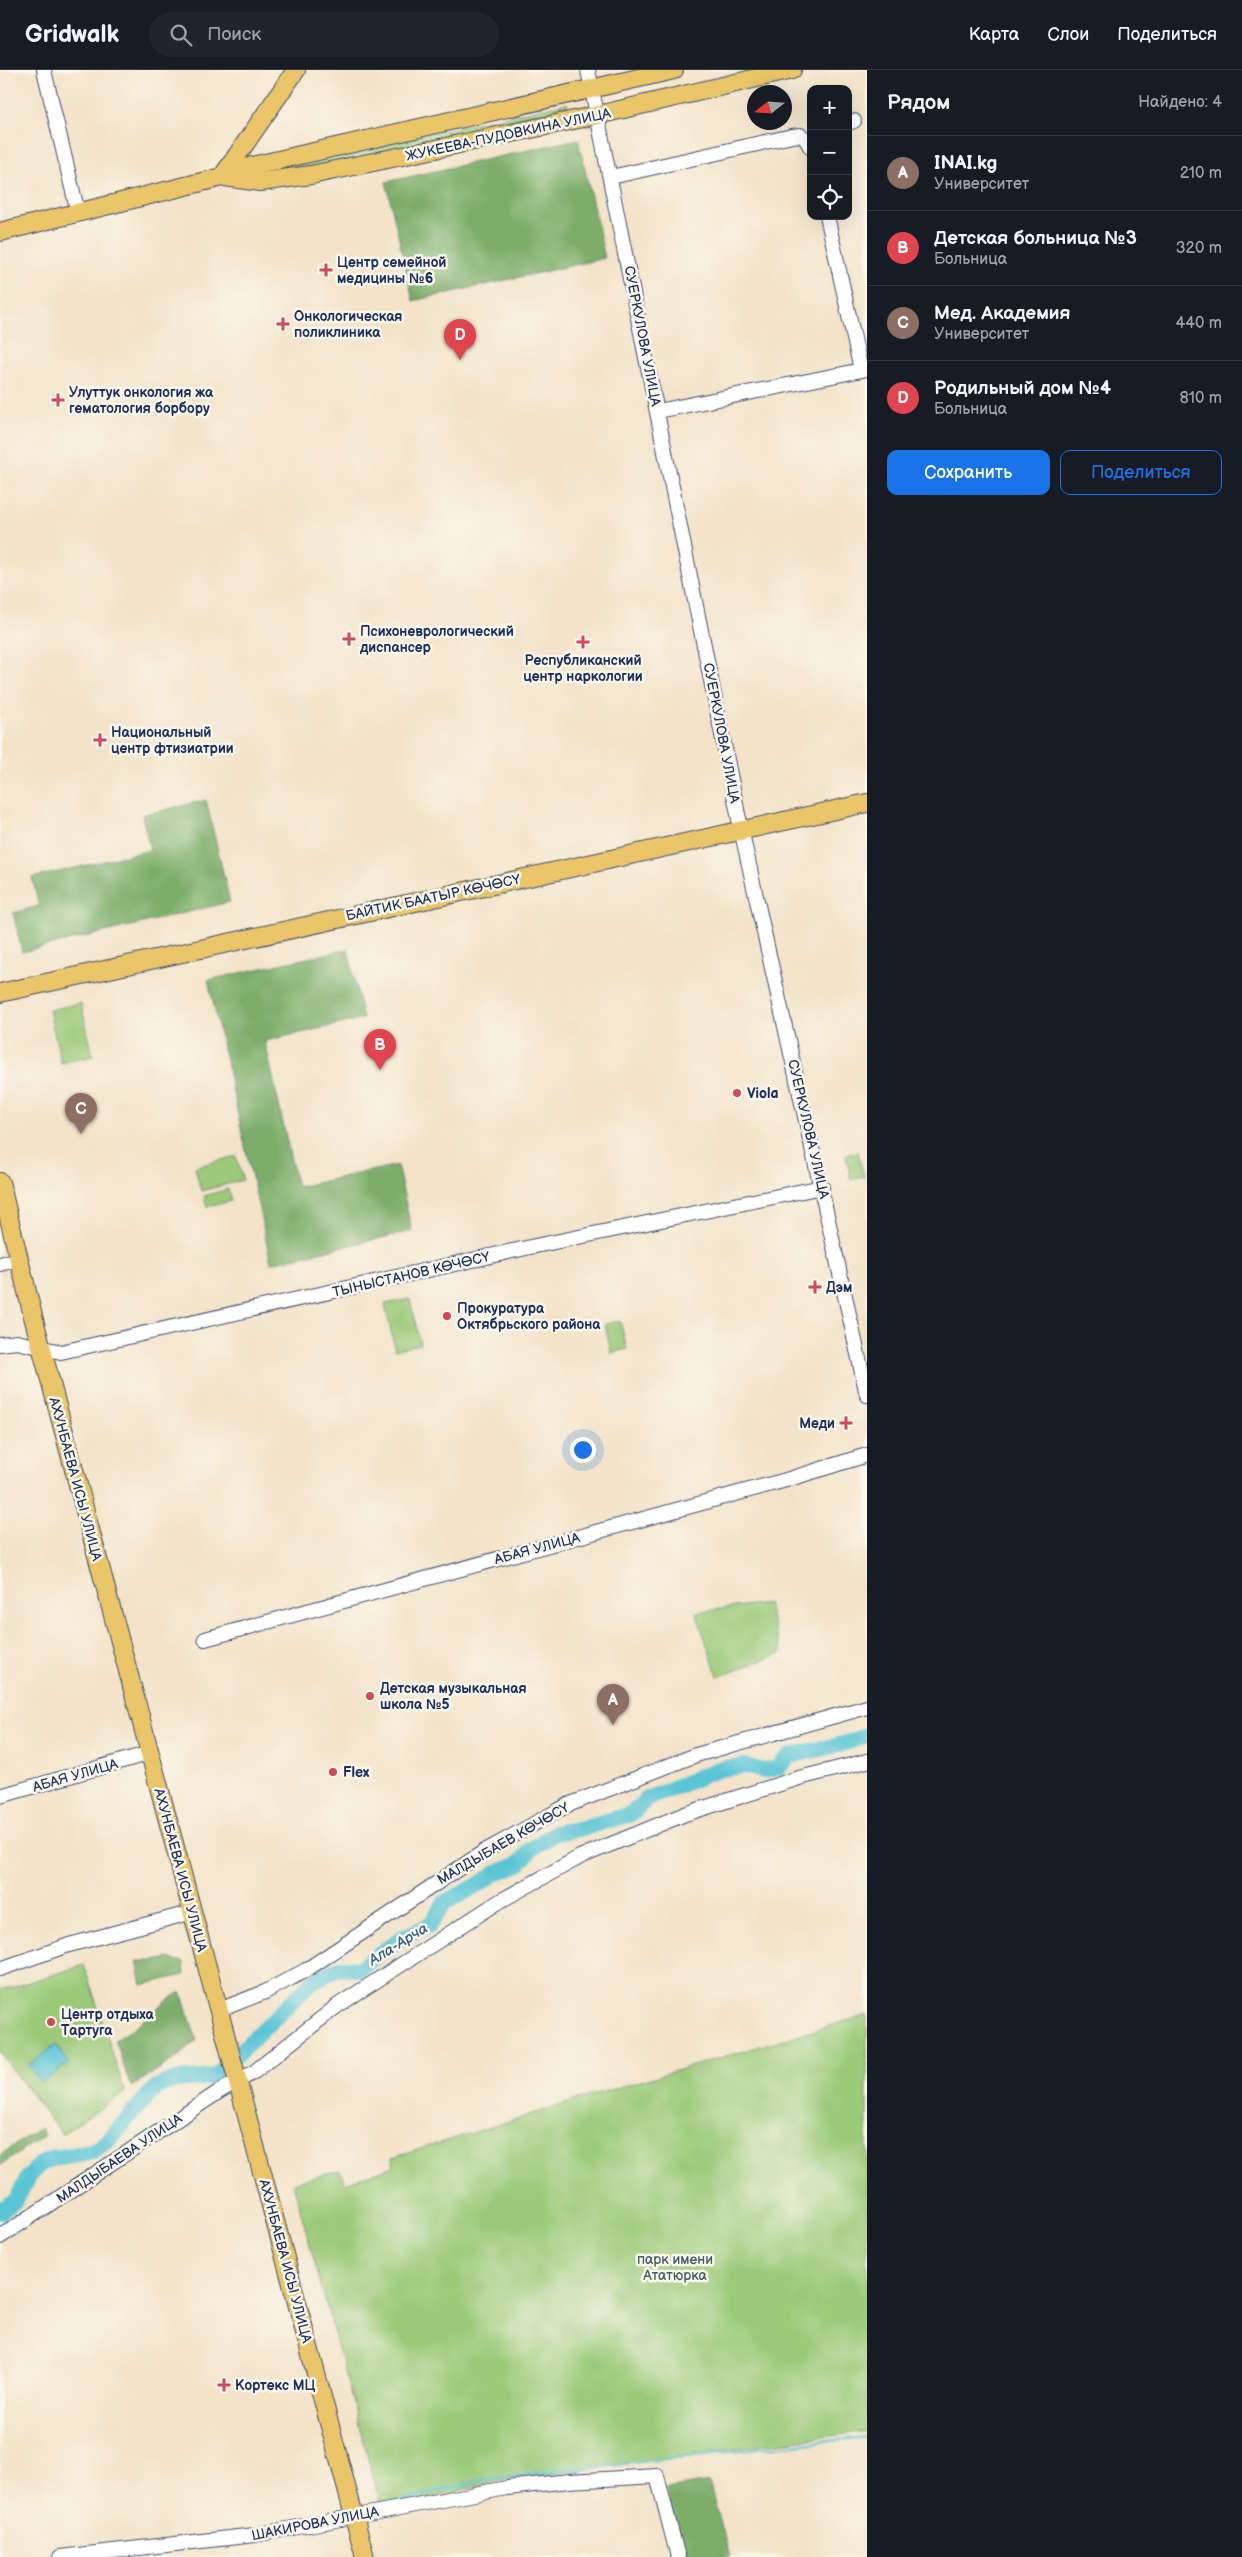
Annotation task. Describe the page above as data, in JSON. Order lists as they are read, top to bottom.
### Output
{
  "streets": {
    "main road": ["ЖУКЕЕВА-ПУДОВКИНА УЛИЦА", "БАЙТИК БААТЫР КӨЧӨСҮ", "АХУНБАЕВА ИСЫ УЛИЦА"],
    "street": [
      "СУЕРКУЛОВА УЛИЦА",
      "ТЫНЫСТАНОВ КӨЧӨСҮ",
      "АБАЯ УЛИЦА",
      "МАЛДЫБАЕВ КӨЧӨСҮ",
      "МАЛДЫБАЕВА УЛИЦА",
      "ШАКИРОВА УЛИЦА"
    ]
  },
  "crossings": [
    ["ЖУКЕЕВА-ПУДОВКИНА УЛИЦА", "СУЕРКУЛОВА УЛИЦА"],
    ["СУЕРКУЛОВА УЛИЦА", "БАЙТИК БААТЫР КӨЧӨСҮ"],
    ["СУЕРКУЛОВА УЛИЦА", "ТЫНЫСТАНОВ КӨЧӨСҮ"],
    ["ТЫНЫСТАНОВ КӨЧӨСҮ", "АХУНБАЕВА ИСЫ УЛИЦА"],
    ["АХУНБАЕВА ИСЫ УЛИЦА", "АБАЯ УЛИЦА"],
    ["АХУНБАЕВА ИСЫ УЛИЦА", "МАЛДЫБАЕВ КӨЧӨСҮ"],
    ["АХУНБАЕВА ИСЫ УЛИЦА", "МАЛДЫБАЕВА УЛИЦА"],
    ["АХУНБАЕВА ИСЫ УЛИЦА", "ШАКИРОВА УЛИЦА"]
  ],
  "water": ["Ала-Арча"],
  "parks": ["парк имени Ататюрка"],
  "places": {
    "health": [
      "Центр семейной медицины №6",
      "Онкологическая поликлиника",
      "Улуттук онкология жа гематология борбору",
      "Психоневрологический диспансер",
      "Республиканский центр наркологии",
      "Национальный центр фтизиатрии",
      "Дэм",
      "Меди",
      "Кортекс МЦ"
    ],
    "other": [
      "Viola",
      "Прокуратура Октябрьского района",
      "Детская музыкальная школа №5",
      "Flex",
      "Центр отдыха Тартуга"
    ]
  },
  "north": "left",
  "page": {
    "header": "Gridwalk",
    "search": "Поиск",
    "nav": ["Карта", "Слои", "Поделиться"],
    "heading": ["Рядом", "Найдено: 4"],
    "map_buttons": ["+", "−"],
    "list": [
      {
        "mark": "A",
        "name": "INAI.kg",
        "note": "Университет",
        "value": "210 m"
      },
      {
        "mark": "B",
        "name": "Детская больница №3",
        "note": "Больница",
        "value": "320 m"
      },
      {
        "mark": "C",
        "name": "Мед. Академия",
        "note": "Университет",
        "value": "440 m"
      },
      {
        "mark": "D",
        "name": "Родильный дом №4",
        "note": "Больница",
        "value": "810 m"
      }
    ],
    "pins": [
      "D",
      "B",
      "C",
      "A"
    ],
    "buttons": ["Сохранить", "Поделиться"]
  }
}
